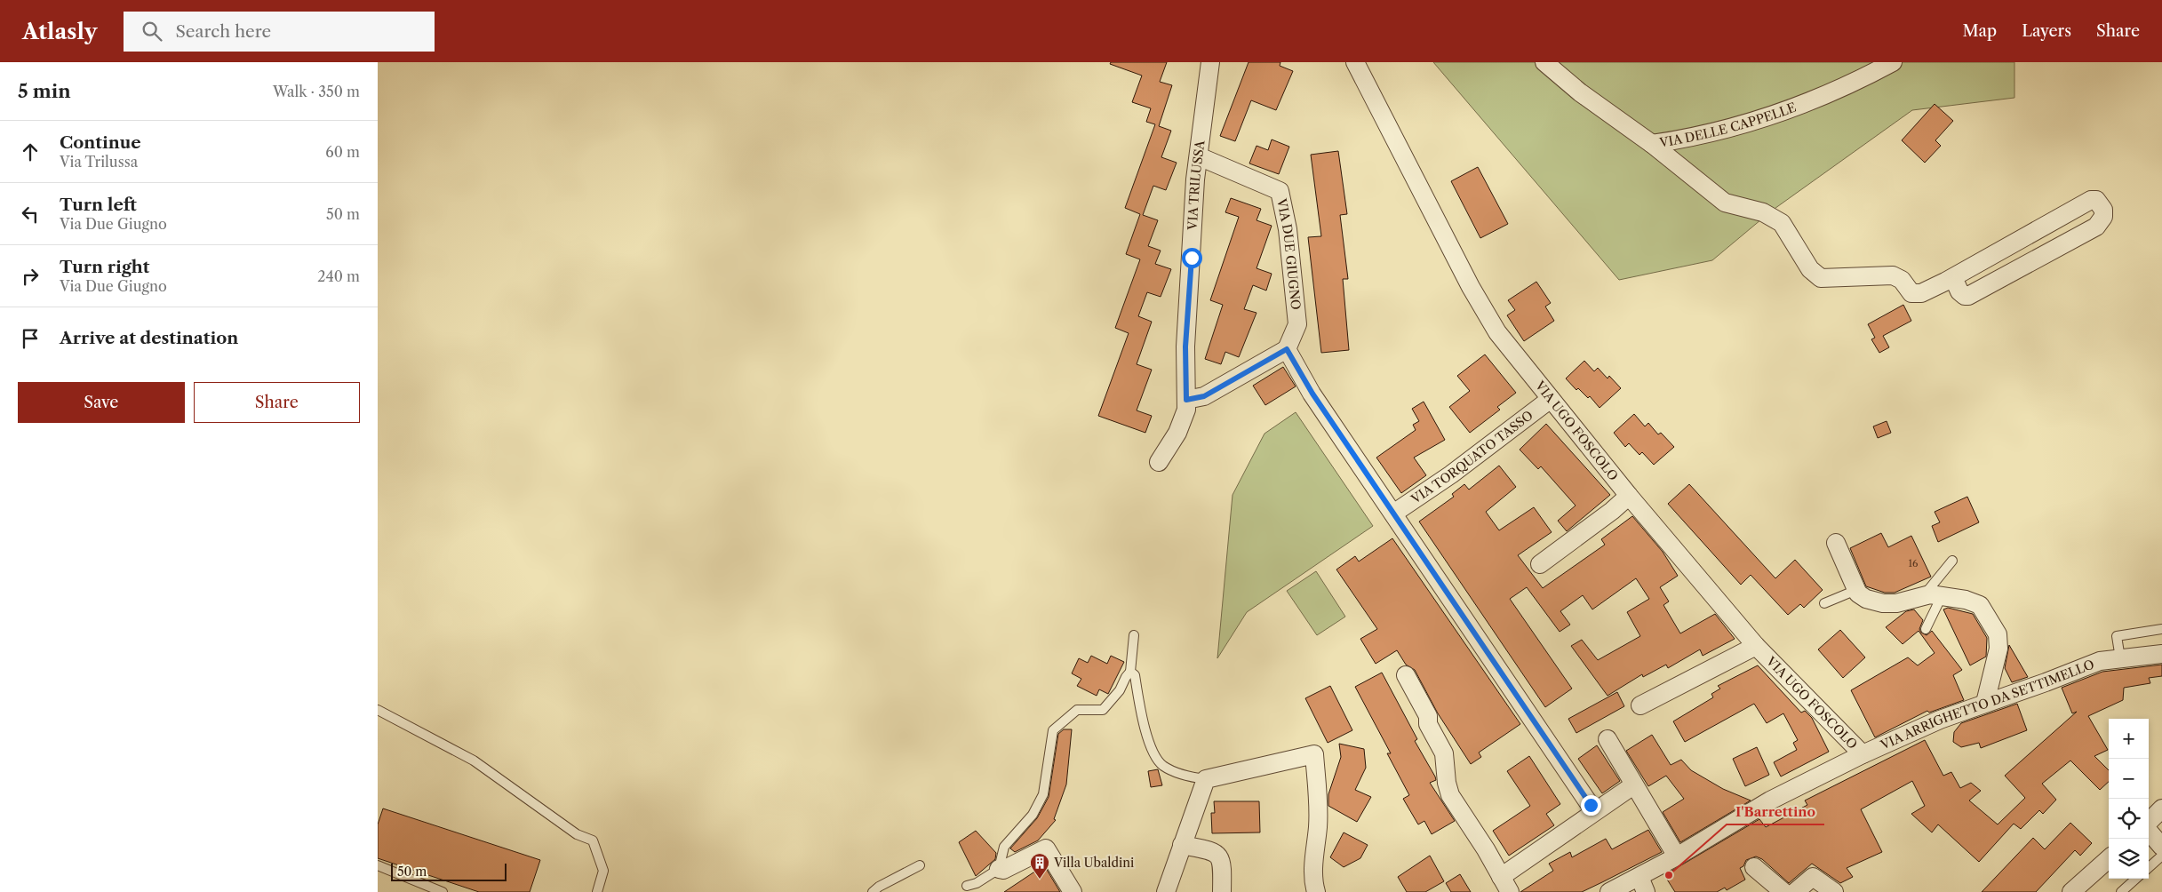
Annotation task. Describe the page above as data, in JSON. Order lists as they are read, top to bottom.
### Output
{
  "streets": {
    "street": [
      "VIA DELLE CAPPELLE",
      "VIA TRILUSSA",
      "VIA DUE GIUGNO",
      "VIA UGO FOSCOLO",
      "VIA TORQUATO TASSO",
      "VIA ARRIGHETTO DA SETTIMELLO"
    ]
  },
  "crossings": [
    ["VIA TRILUSSA", "VIA DUE GIUGNO"],
    ["VIA UGO FOSCOLO", "VIA TORQUATO TASSO"],
    ["VIA UGO FOSCOLO", "VIA ARRIGHETTO DA SETTIMELLO"]
  ],
  "places": {
    "other": ["I'Barrettino"],
    "building": ["Villa Ubaldini"]
  },
  "house_numbers": ["16"],
  "scale_bar": "50 m",
  "page": {
    "header": "Atlasly",
    "search": "Search here",
    "nav": ["Map", "Layers", "Share"],
    "heading": ["5 min", "Walk · 350 m"],
    "list": [
      ["Continue", "Via Trilussa", "60 m"],
      ["Turn left", "Via Due Giugno", "50 m"],
      ["Turn right", "Via Due Giugno", "240 m"],
      "Arrive at destination"
    ],
    "buttons": ["Save", "Share"],
    "map_buttons": ["+", "−"],
    "scale": "50 m"
  }
}
